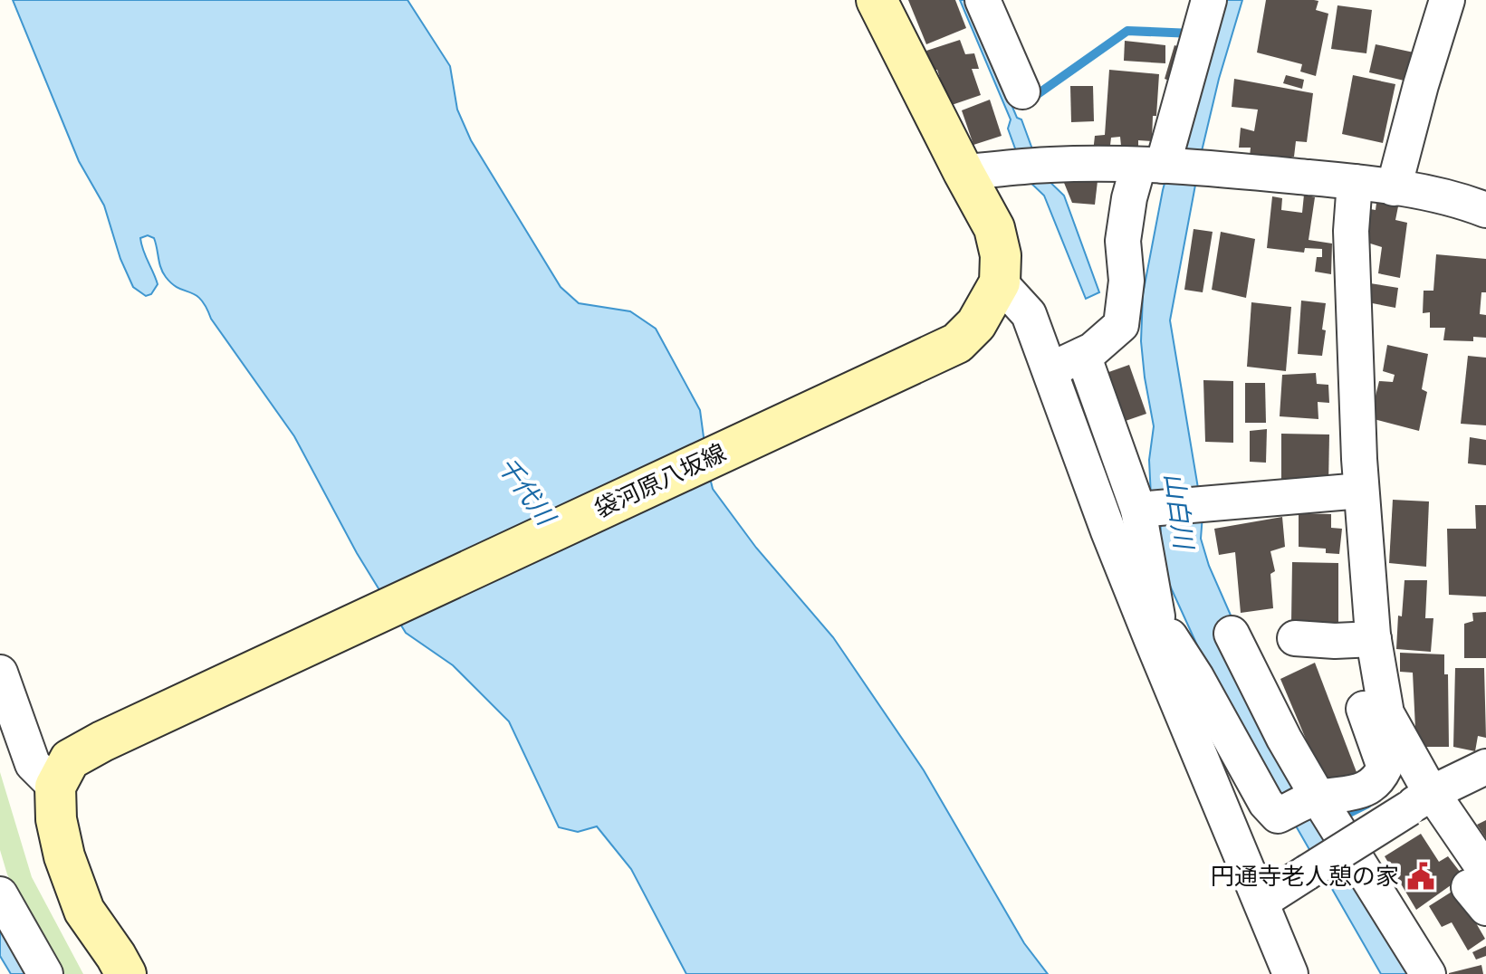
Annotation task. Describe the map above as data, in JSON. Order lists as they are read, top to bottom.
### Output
{
  "streets": {
    "main road": ["袋河原八坂線"]
  },
  "water": ["千代川", "山白川"],
  "places": {
    "public building": ["円通寺老人憩の家"]
  }
}
